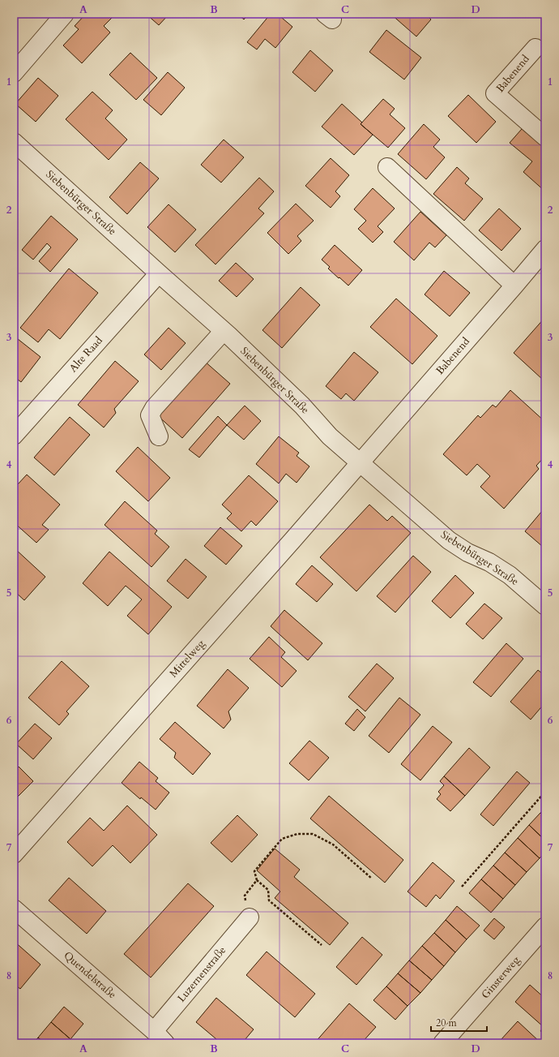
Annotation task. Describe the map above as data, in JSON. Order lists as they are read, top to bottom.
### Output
{
  "streets": {
    "street": [
      "Babenend",
      "Siebenbürger Straße",
      "Alte Raad",
      "Mittelweg",
      "Luzernenstraße",
      "Quendelstraße",
      "Ginsterweg"
    ]
  },
  "crossings": [
    ["Babenend", "Siebenbürger Straße"],
    ["Babenend", "Mittelweg"],
    ["Siebenbürger Straße", "Alte Raad"],
    ["Siebenbürger Straße", "Mittelweg"],
    ["Luzernenstraße", "Quendelstraße"]
  ],
  "scale_bar": "20 m",
  "grid": {
    "columns": [
      "A",
      "B",
      "C",
      "D"
    ],
    "rows": [
      "1",
      "2",
      "3",
      "4",
      "5",
      "6",
      "7",
      "8"
    ]
  }
}
